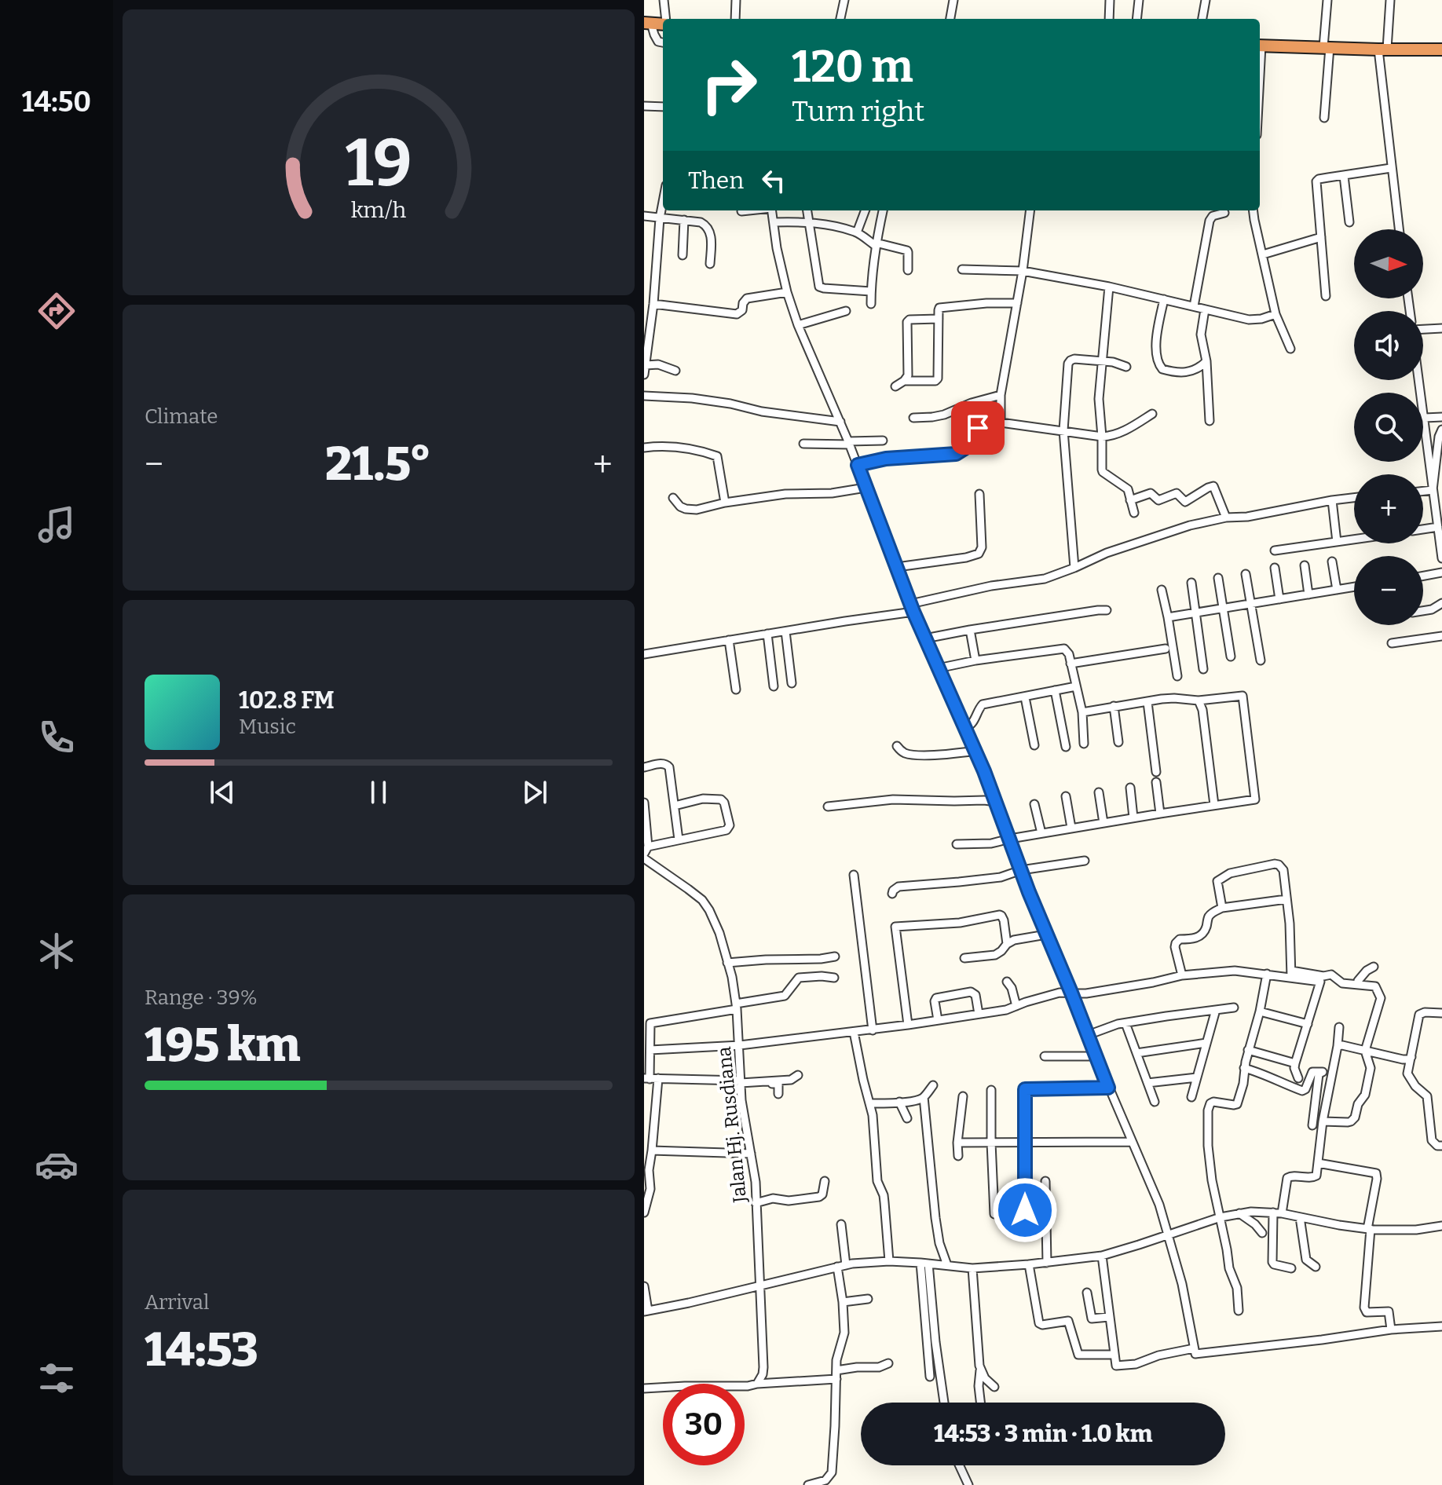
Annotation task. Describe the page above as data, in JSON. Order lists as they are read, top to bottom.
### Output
{
  "streets": {
    "street": ["Jalan Hj. Rusdiana"]
  },
  "north": "right",
  "page": {
    "tabs": "14:50",
    "turn": ["120 m", "Turn right"],
    "then": "Then",
    "map_buttons": ["+", "−"],
    "tile": [
      "Climate",
      ["Range · 39%", "195 km"],
      ["Arrival", "14:53"]
    ],
    "heat": ["−", "21.5°", "+"],
    "song": ["102.8 FM", "Music"],
    "limit": "30",
    "trip": "14:53 · 3 min · 1.0 km",
    "gauge": ["19", "km/h"]
  }
}
